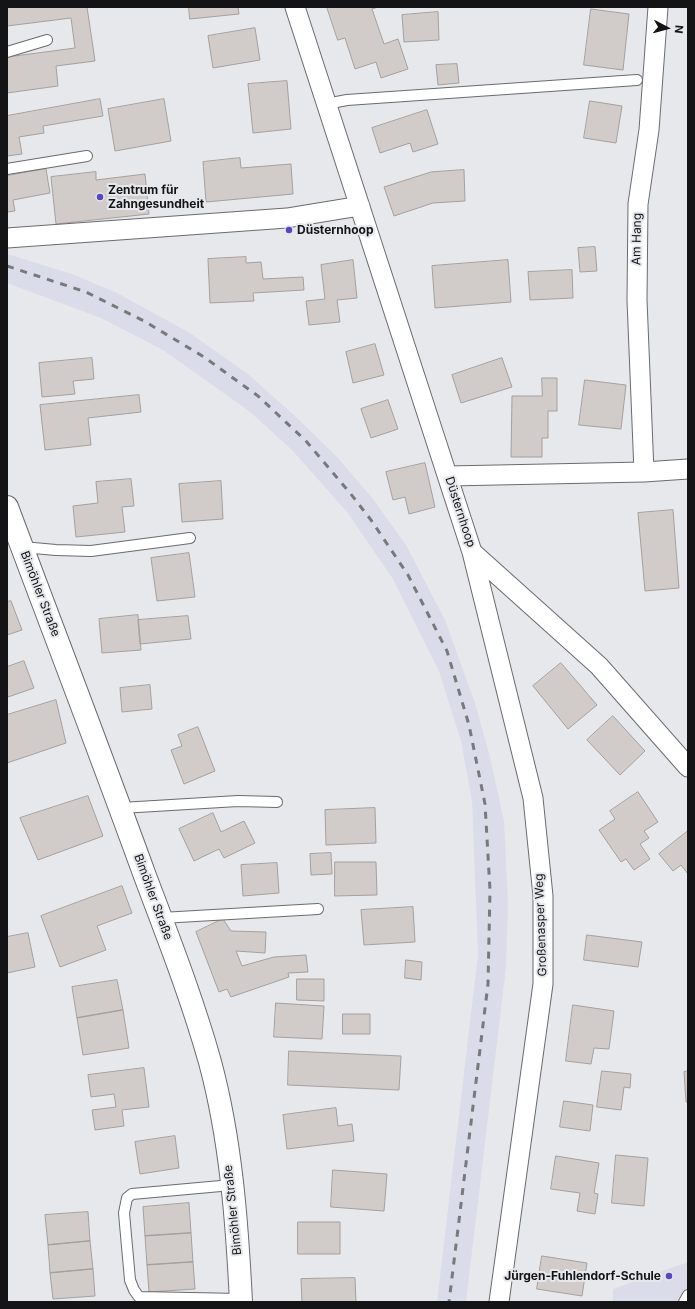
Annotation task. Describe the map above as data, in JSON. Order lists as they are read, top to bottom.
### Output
{
  "streets": {
    "street": [
      "Am Hang",
      "Düsternhoop",
      "Bimöhler Straße",
      "Großenasper Weg"
    ]
  },
  "crossings": [
    ["Düsternhoop", "Großenasper Weg"]
  ],
  "places": ["Zentrum für Zahngesundheit", "Düsternhoop", "Jürgen-Fuhlendorf-Schule"],
  "north": "right"
}
